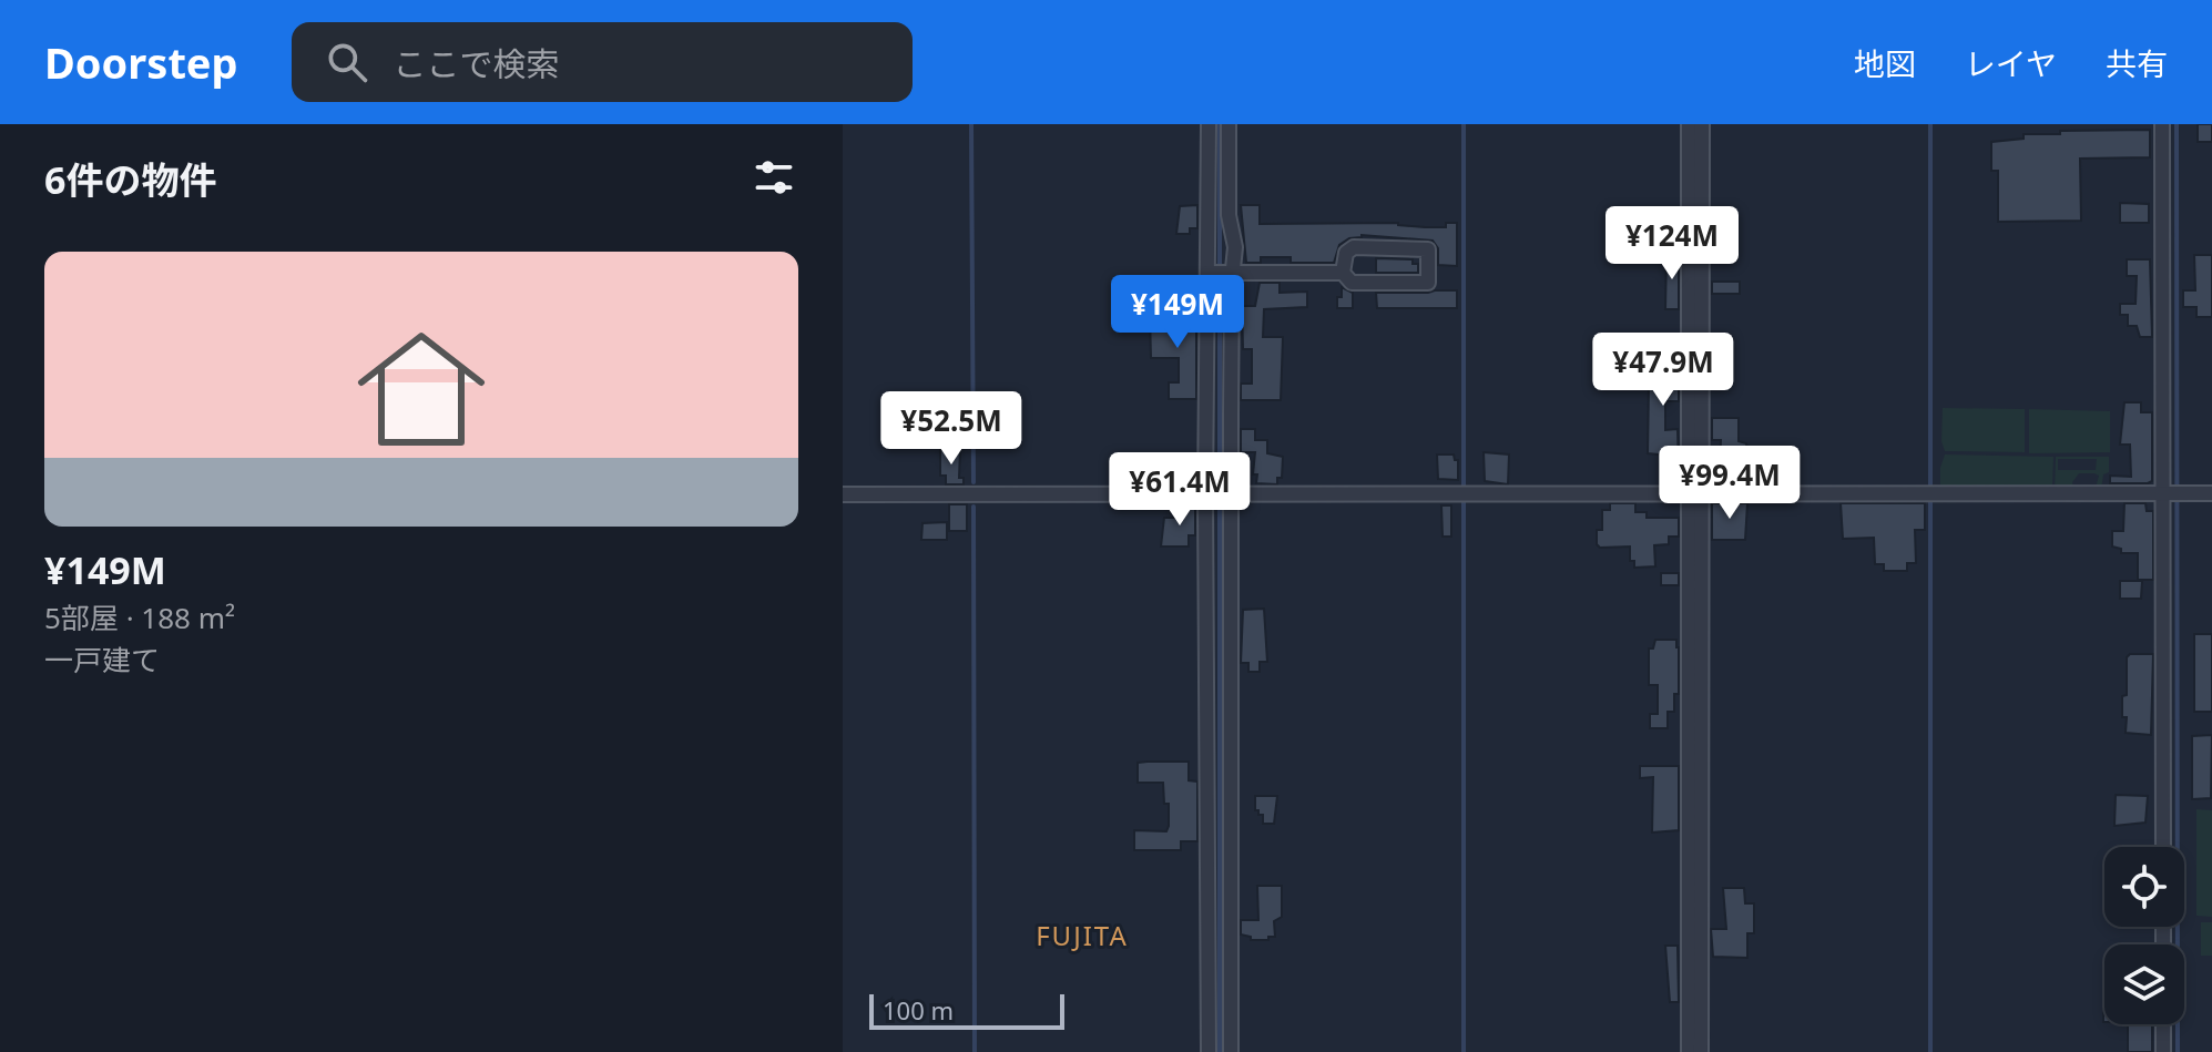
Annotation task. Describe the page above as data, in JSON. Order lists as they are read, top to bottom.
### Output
{
  "districts": ["FUJITA"],
  "scale_bar": "100 m",
  "page": {
    "header": "Doorstep",
    "search": "ここで検索",
    "nav": ["地図", "レイヤ", "共有"],
    "heading": "6件の物件",
    "price": [
      "¥124M",
      "¥149M",
      "¥47.9M",
      "¥52.5M",
      "¥99.4M",
      "¥61.4M"
    ],
    "list": [
      {
        "name": "¥149M",
        "note": "5部屋 · 188 m² · 一戸建て"
      }
    ],
    "scale": "100 m"
  }
}
